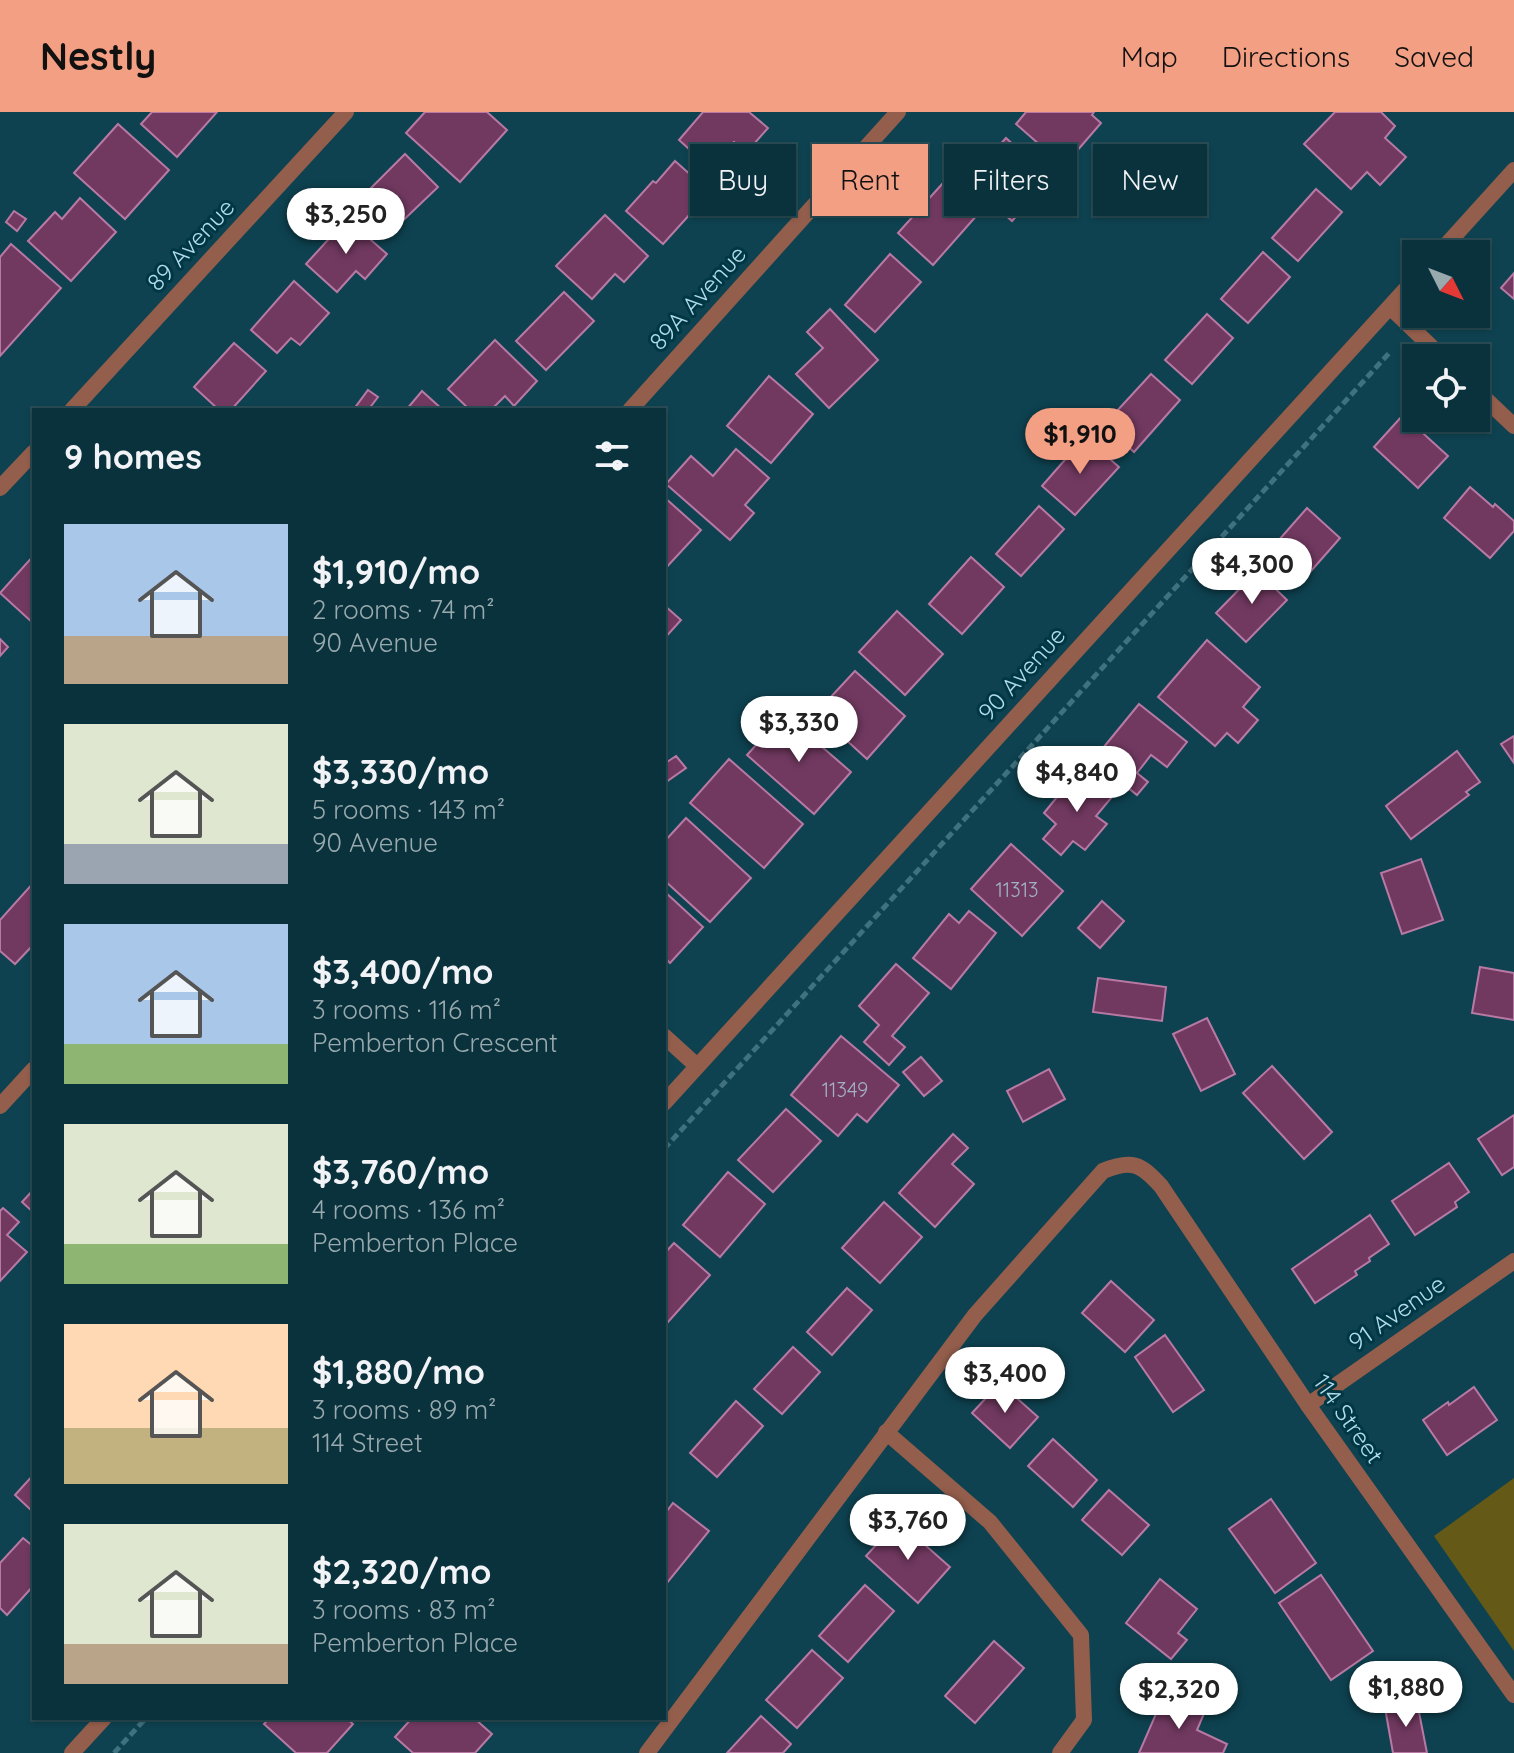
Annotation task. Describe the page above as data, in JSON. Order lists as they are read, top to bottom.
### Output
{
  "streets": {
    "street": [
      "89 Avenue",
      "89A Avenue",
      "90 Avenue",
      "91 Avenue",
      "114 Street"
    ]
  },
  "crossings": [
    ["91 Avenue", "114 Street"]
  ],
  "house_numbers": ["11313", "11349"],
  "north": "bottom right",
  "page": {
    "header": "Nestly",
    "nav": ["Map", "Directions", "Saved"],
    "chip": [
      "Buy",
      "Rent",
      "Filters",
      "New"
    ],
    "price": [
      "$3,250",
      "$1,910",
      "$4,300",
      "$3,330",
      "$4,840",
      "$3,400",
      "$3,760",
      "$1,880",
      "$2,320"
    ],
    "heading": "9 homes",
    "list": [
      {
        "name": "$1,910/mo",
        "note": "2 rooms · 74 m² · 90 Avenue"
      },
      {
        "name": "$3,330/mo",
        "note": "5 rooms · 143 m² · 90 Avenue"
      },
      {
        "name": "$3,400/mo",
        "note": "3 rooms · 116 m² · Pemberton Crescent"
      },
      {
        "name": "$3,760/mo",
        "note": "4 rooms · 136 m² · Pemberton Place"
      },
      {
        "name": "$1,880/mo",
        "note": "3 rooms · 89 m² · 114 Street"
      },
      {
        "name": "$2,320/mo",
        "note": "3 rooms · 83 m² · Pemberton Place"
      }
    ]
  }
}
